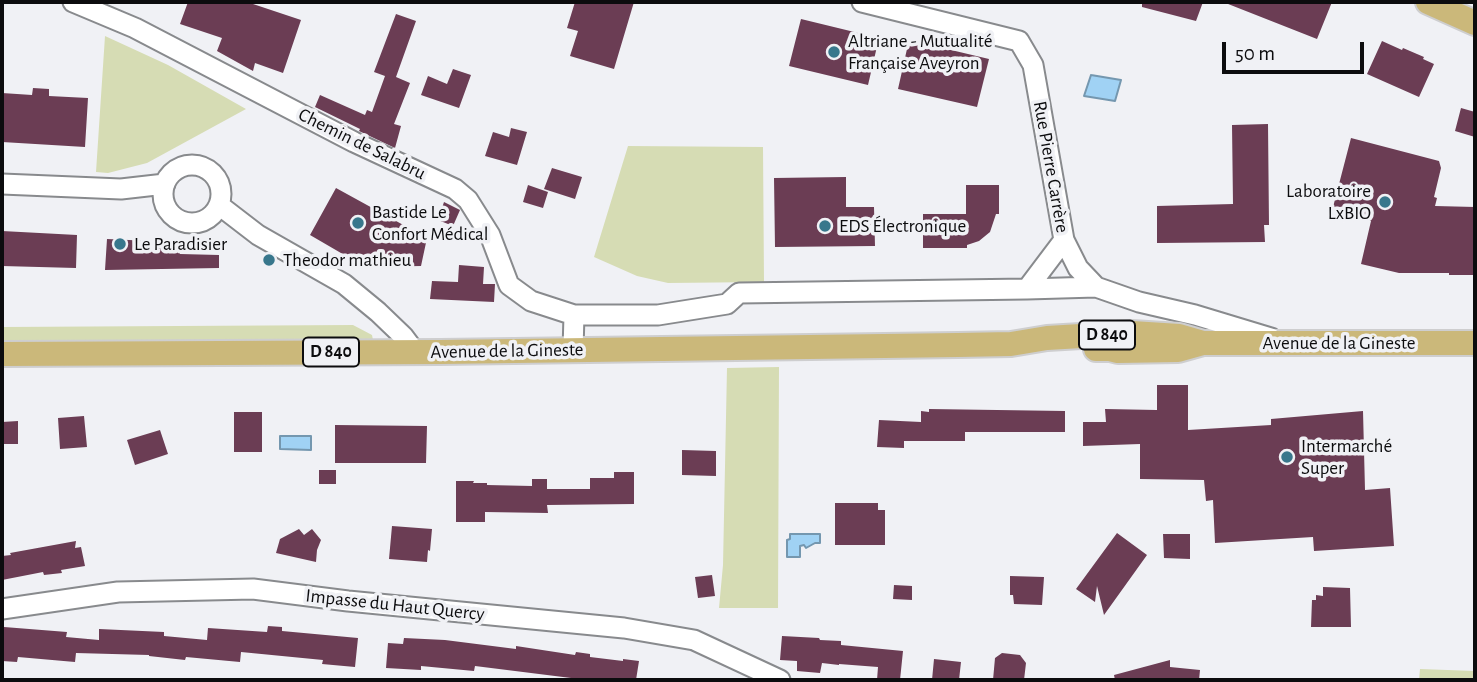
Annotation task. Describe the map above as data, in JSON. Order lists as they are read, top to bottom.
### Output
{
  "streets": {
    "main road": ["D 840", "Avenue de la Gineste"],
    "street": ["Chemin de Salabru", "Rue Pierre Carrère", "Impasse du Haut Quercy"]
  },
  "crossings": [
    ["Chemin de Salabru", "Rue Pierre Carrère"]
  ],
  "places": [
    "Altriane - Mutualité Française Aveyron",
    "Laboratoire LxBIO",
    "Bastide Le Confort Médical",
    "EDS Électronique",
    "Le Paradisier",
    "Theodor mathieu",
    "Intermarché Super"
  ],
  "scale_bar": "50 m"
}
